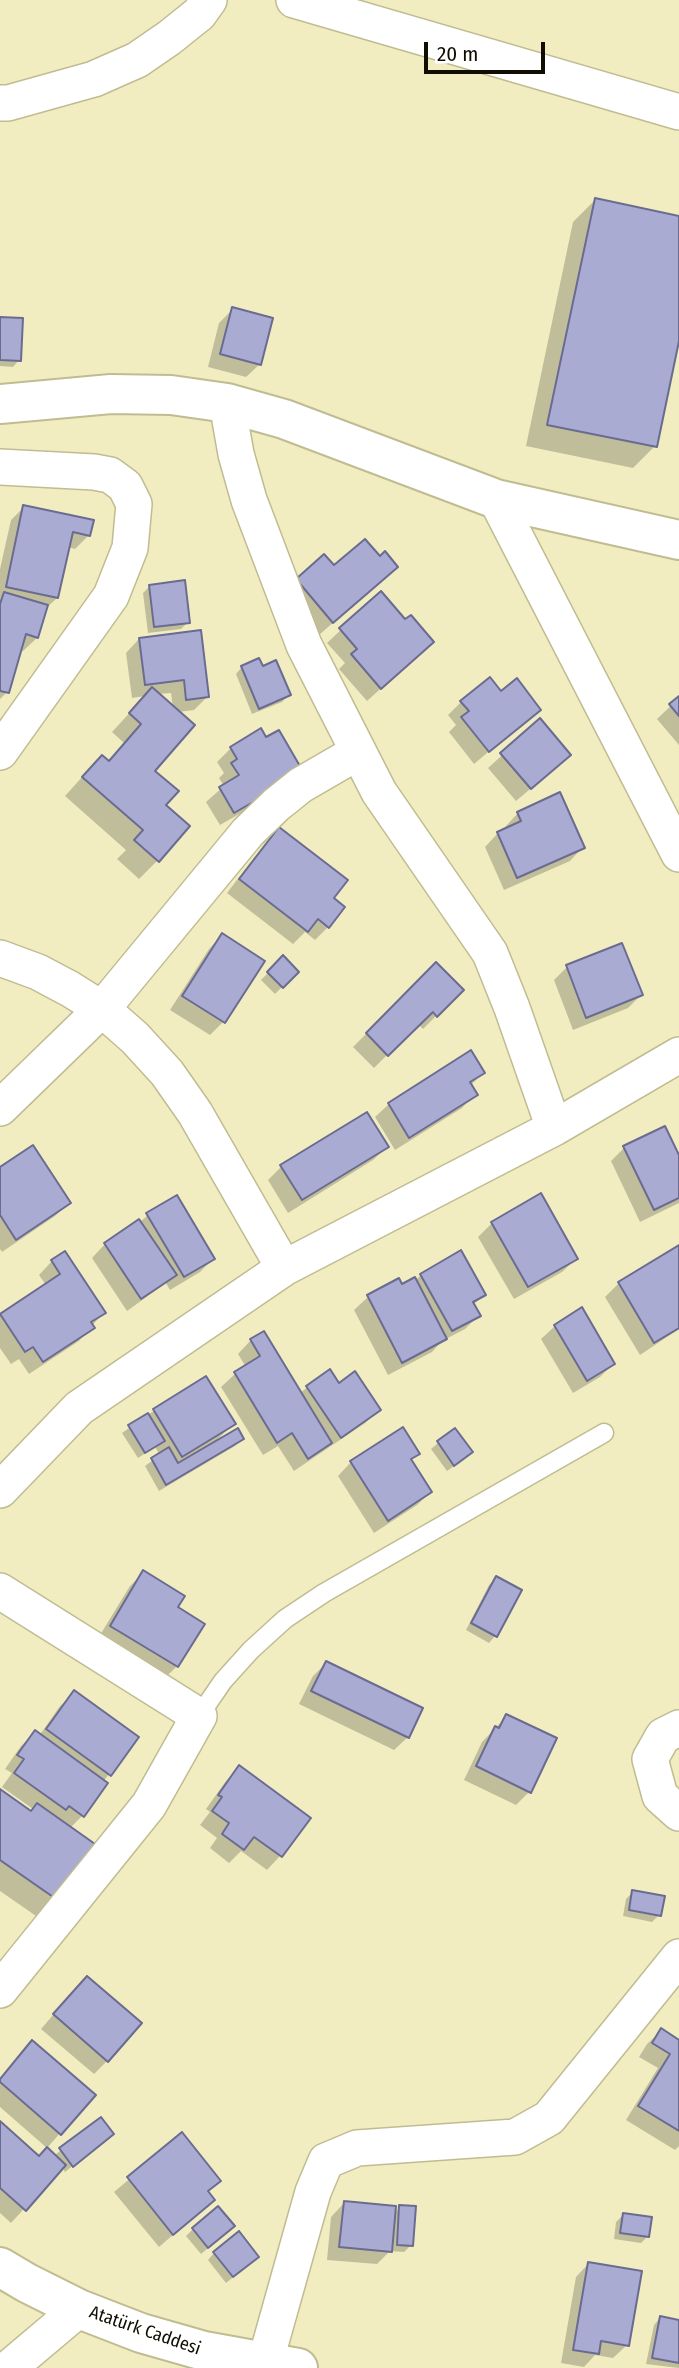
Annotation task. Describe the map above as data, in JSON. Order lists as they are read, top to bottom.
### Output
{
  "streets": {
    "street": ["Atatürk Caddesi"]
  },
  "scale_bar": "20 m"
}
